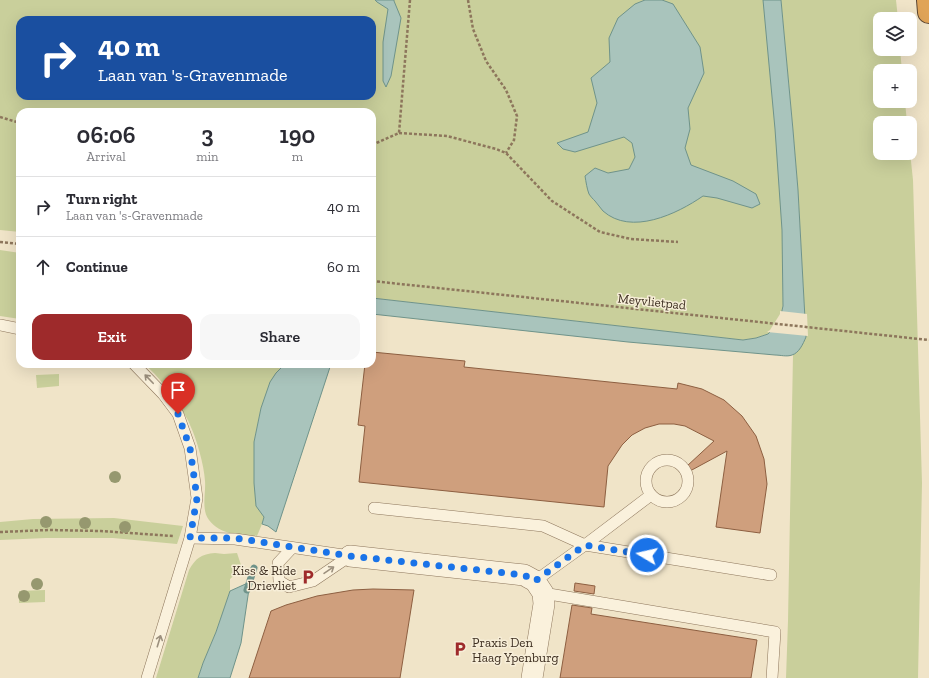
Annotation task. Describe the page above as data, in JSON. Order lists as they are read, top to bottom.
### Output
{
  "streets": {
    "path": ["Meyvlietpad"]
  },
  "places": {
    "parking": ["Kiss & Ride Drievliet", "Praxis Den Haag Ypenburg"]
  },
  "page": {
    "map_buttons": ["+", "−"],
    "turn": ["40 m", "Laan van 's-Gravenmade"],
    "eta": [
      "06:06",
      "Arrival",
      "3",
      "min",
      "190",
      "m"
    ],
    "list": [
      {
        "name": "Turn right",
        "note": "Laan van 's-Gravenmade",
        "value": "40 m"
      },
      {
        "name": "Continue",
        "value": "60 m"
      }
    ],
    "buttons": ["Exit", "Share"]
  }
}
